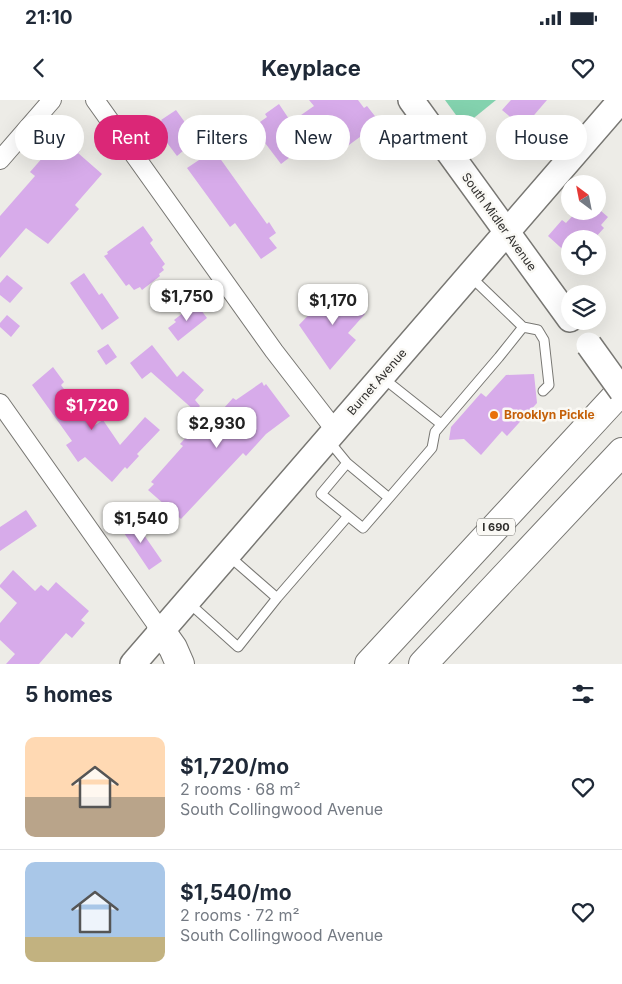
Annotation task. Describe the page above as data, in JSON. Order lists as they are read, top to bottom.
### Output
{
  "streets": {
    "highway": ["I 690"],
    "main road": ["South Midler Avenue", "Burnet Avenue"]
  },
  "crossings": [
    ["South Midler Avenue", "Burnet Avenue"],
    ["South Midler Avenue", "I 690"]
  ],
  "places": ["Brooklyn Pickle"],
  "north": "top left",
  "page": {
    "status": "21:10",
    "header": "Keyplace",
    "chip": [
      "Buy",
      "Rent",
      "Filters",
      "New",
      "Apartment",
      "House"
    ],
    "price": [
      "$1,750",
      "$1,170",
      "$1,720",
      "$2,930",
      "$1,540"
    ],
    "heading": "5 homes",
    "list": [
      {
        "name": "$1,720/mo",
        "note": "2 rooms · 68 m² · South Collingwood Avenue"
      },
      {
        "name": "$1,540/mo",
        "note": "2 rooms · 72 m² · South Collingwood Avenue"
      }
    ]
  }
}
